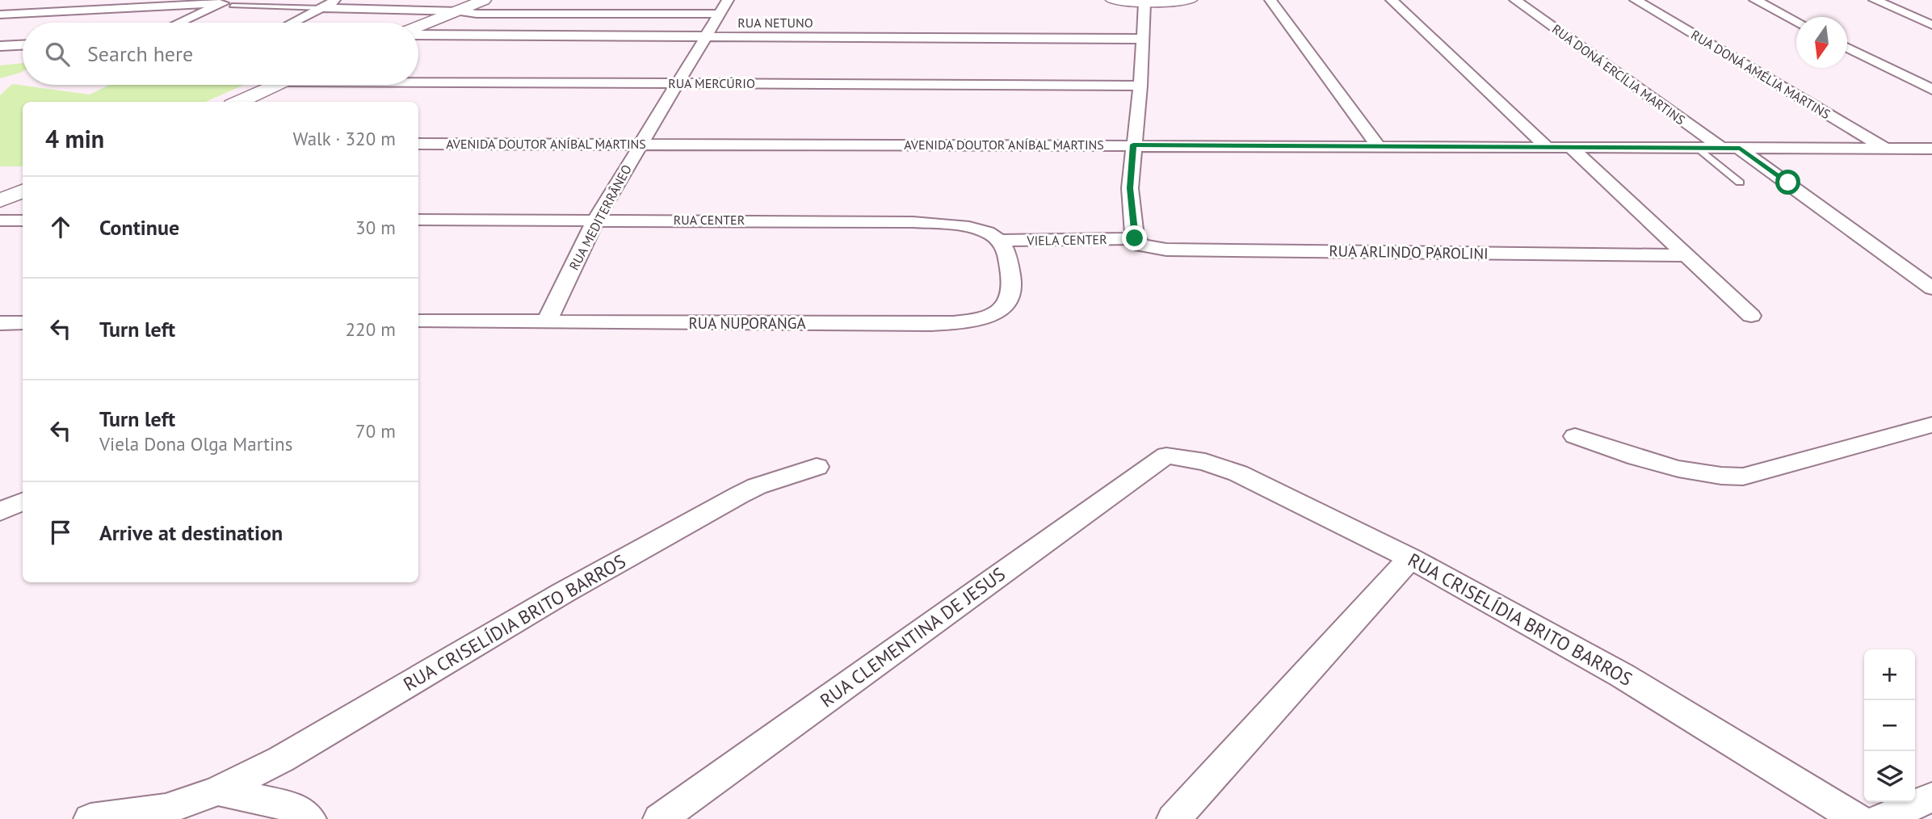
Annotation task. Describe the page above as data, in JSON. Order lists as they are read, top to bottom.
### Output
{
  "streets": {
    "street": [
      "RUA NETUNO",
      "RUA DONÁ ERCÍLIA MARTINS",
      "RUA DONÁ AMÉLIA MARTINS",
      "RUA MERCÚRIO",
      "AVENIDA DOUTOR ANÍBAL MARTINS",
      "RUA MEDITERRÂNEO",
      "RUA CENTER",
      "VIELA CENTER",
      "RUA ARLINDO PAROLINI",
      "RUA NUPORANGA",
      "RUA CRISELÍDIA BRITO BARROS",
      "RUA CLEMENTINA DE JESUS"
    ]
  },
  "crossings": [
    ["RUA NETUNO", "RUA MEDITERRÂNEO"],
    ["RUA DONÁ ERCÍLIA MARTINS", "AVENIDA DOUTOR ANÍBAL MARTINS"],
    ["RUA DONÁ AMÉLIA MARTINS", "AVENIDA DOUTOR ANÍBAL MARTINS"],
    ["RUA MERCÚRIO", "RUA MEDITERRÂNEO"],
    ["AVENIDA DOUTOR ANÍBAL MARTINS", "RUA MEDITERRÂNEO"],
    ["RUA MEDITERRÂNEO", "RUA CENTER"],
    ["RUA MEDITERRÂNEO", "RUA NUPORANGA"],
    ["RUA CENTER", "VIELA CENTER"],
    ["RUA CENTER", "RUA NUPORANGA"],
    ["VIELA CENTER", "RUA ARLINDO PAROLINI"],
    ["VIELA CENTER", "RUA NUPORANGA"],
    ["RUA CRISELÍDIA BRITO BARROS", "RUA CLEMENTINA DE JESUS"]
  ],
  "north": "bottom",
  "page": {
    "search": "Search here",
    "heading": ["4 min", "Walk · 320 m"],
    "list": [
      ["Continue", "30 m"],
      ["Turn left", "220 m"],
      ["Turn left", "Viela Dona Olga Martins", "70 m"],
      "Arrive at destination"
    ],
    "map_buttons": ["+", "−"]
  }
}
